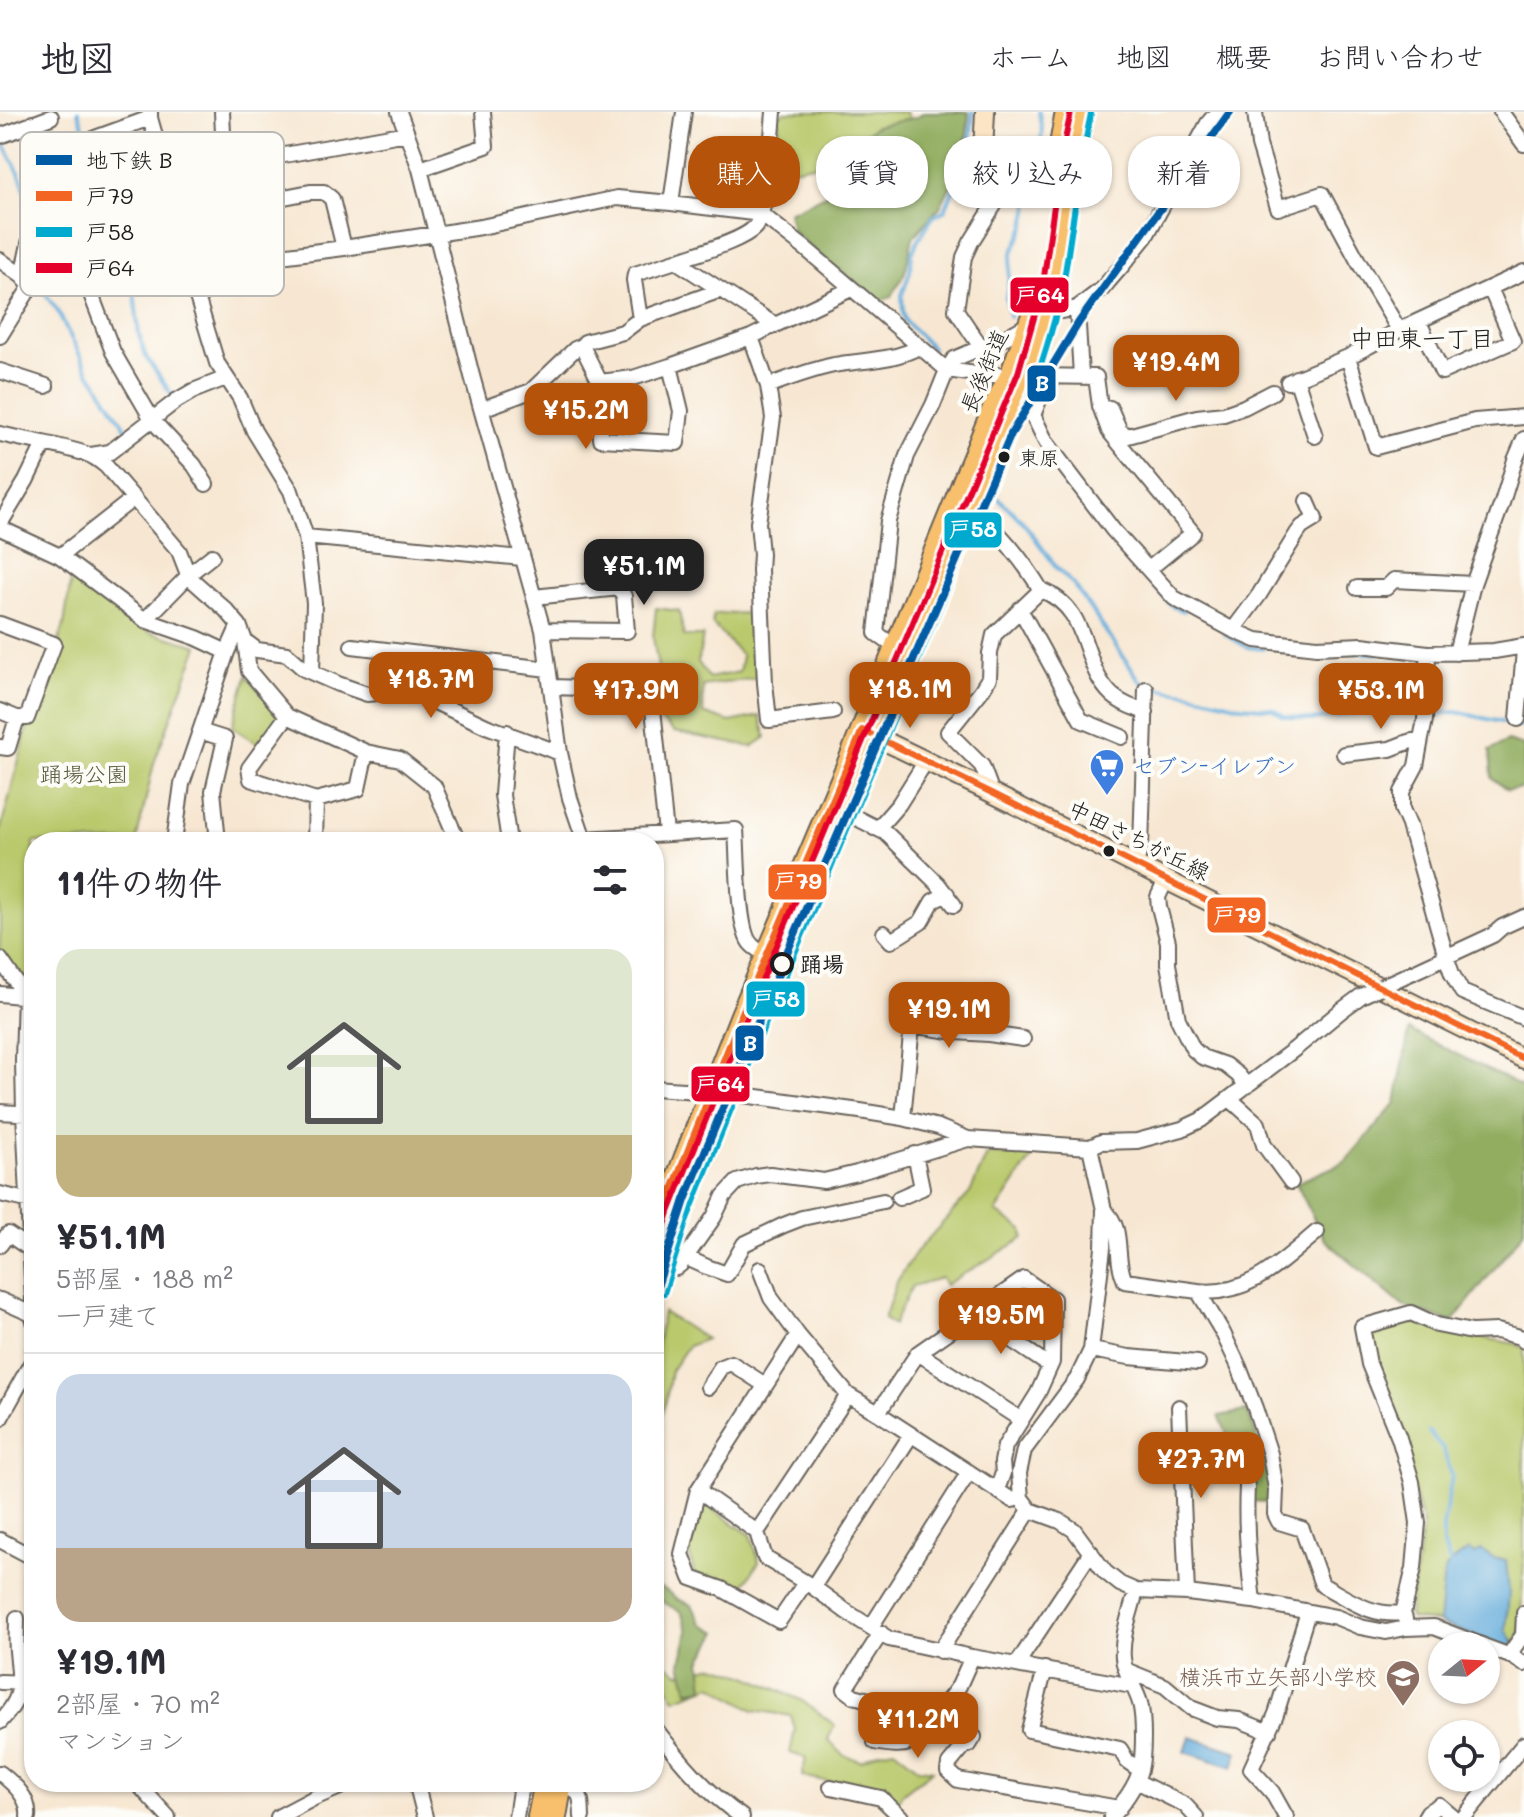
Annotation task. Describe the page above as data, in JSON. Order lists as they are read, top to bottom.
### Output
{
  "streets": {
    "main road": ["長後街道"],
    "street": ["中田さちが丘線"]
  },
  "crossings": [
    ["長後街道", "中田さちが丘線"]
  ],
  "districts": ["中田東一丁目"],
  "parks": ["踊場公園"],
  "places": {
    "other": ["東原", "踊場"],
    "supermarket": ["セブン-イレブン"],
    "school or university": ["横浜市立矢部小学校"]
  },
  "lines": [
    "metro line B",
    "transit line 戸64",
    "transit line 戸58",
    "transit line 戸79"
  ],
  "legend": [
    "地下鉄 B",
    "戸79",
    "戸58",
    "戸64"
  ],
  "north": "right",
  "page": {
    "header": "地図",
    "nav": [
      "ホーム",
      "地図",
      "概要",
      "お問い合わせ"
    ],
    "chip": [
      "購入",
      "賃貸",
      "絞り込み",
      "新着"
    ],
    "price": [
      "¥19.4M",
      "¥15.2M",
      "¥51.1M",
      "¥18.7M",
      "¥18.1M",
      "¥17.9M",
      "¥53.1M",
      "¥19.1M",
      "¥19.5M",
      "¥27.7M",
      "¥11.2M"
    ],
    "heading": "11件の物件",
    "list": [
      {
        "name": "¥51.1M",
        "note": "5部屋 · 188 m² · 一戸建て"
      },
      {
        "name": "¥19.1M",
        "note": "2部屋 · 70 m² · マンション"
      }
    ]
  }
}
